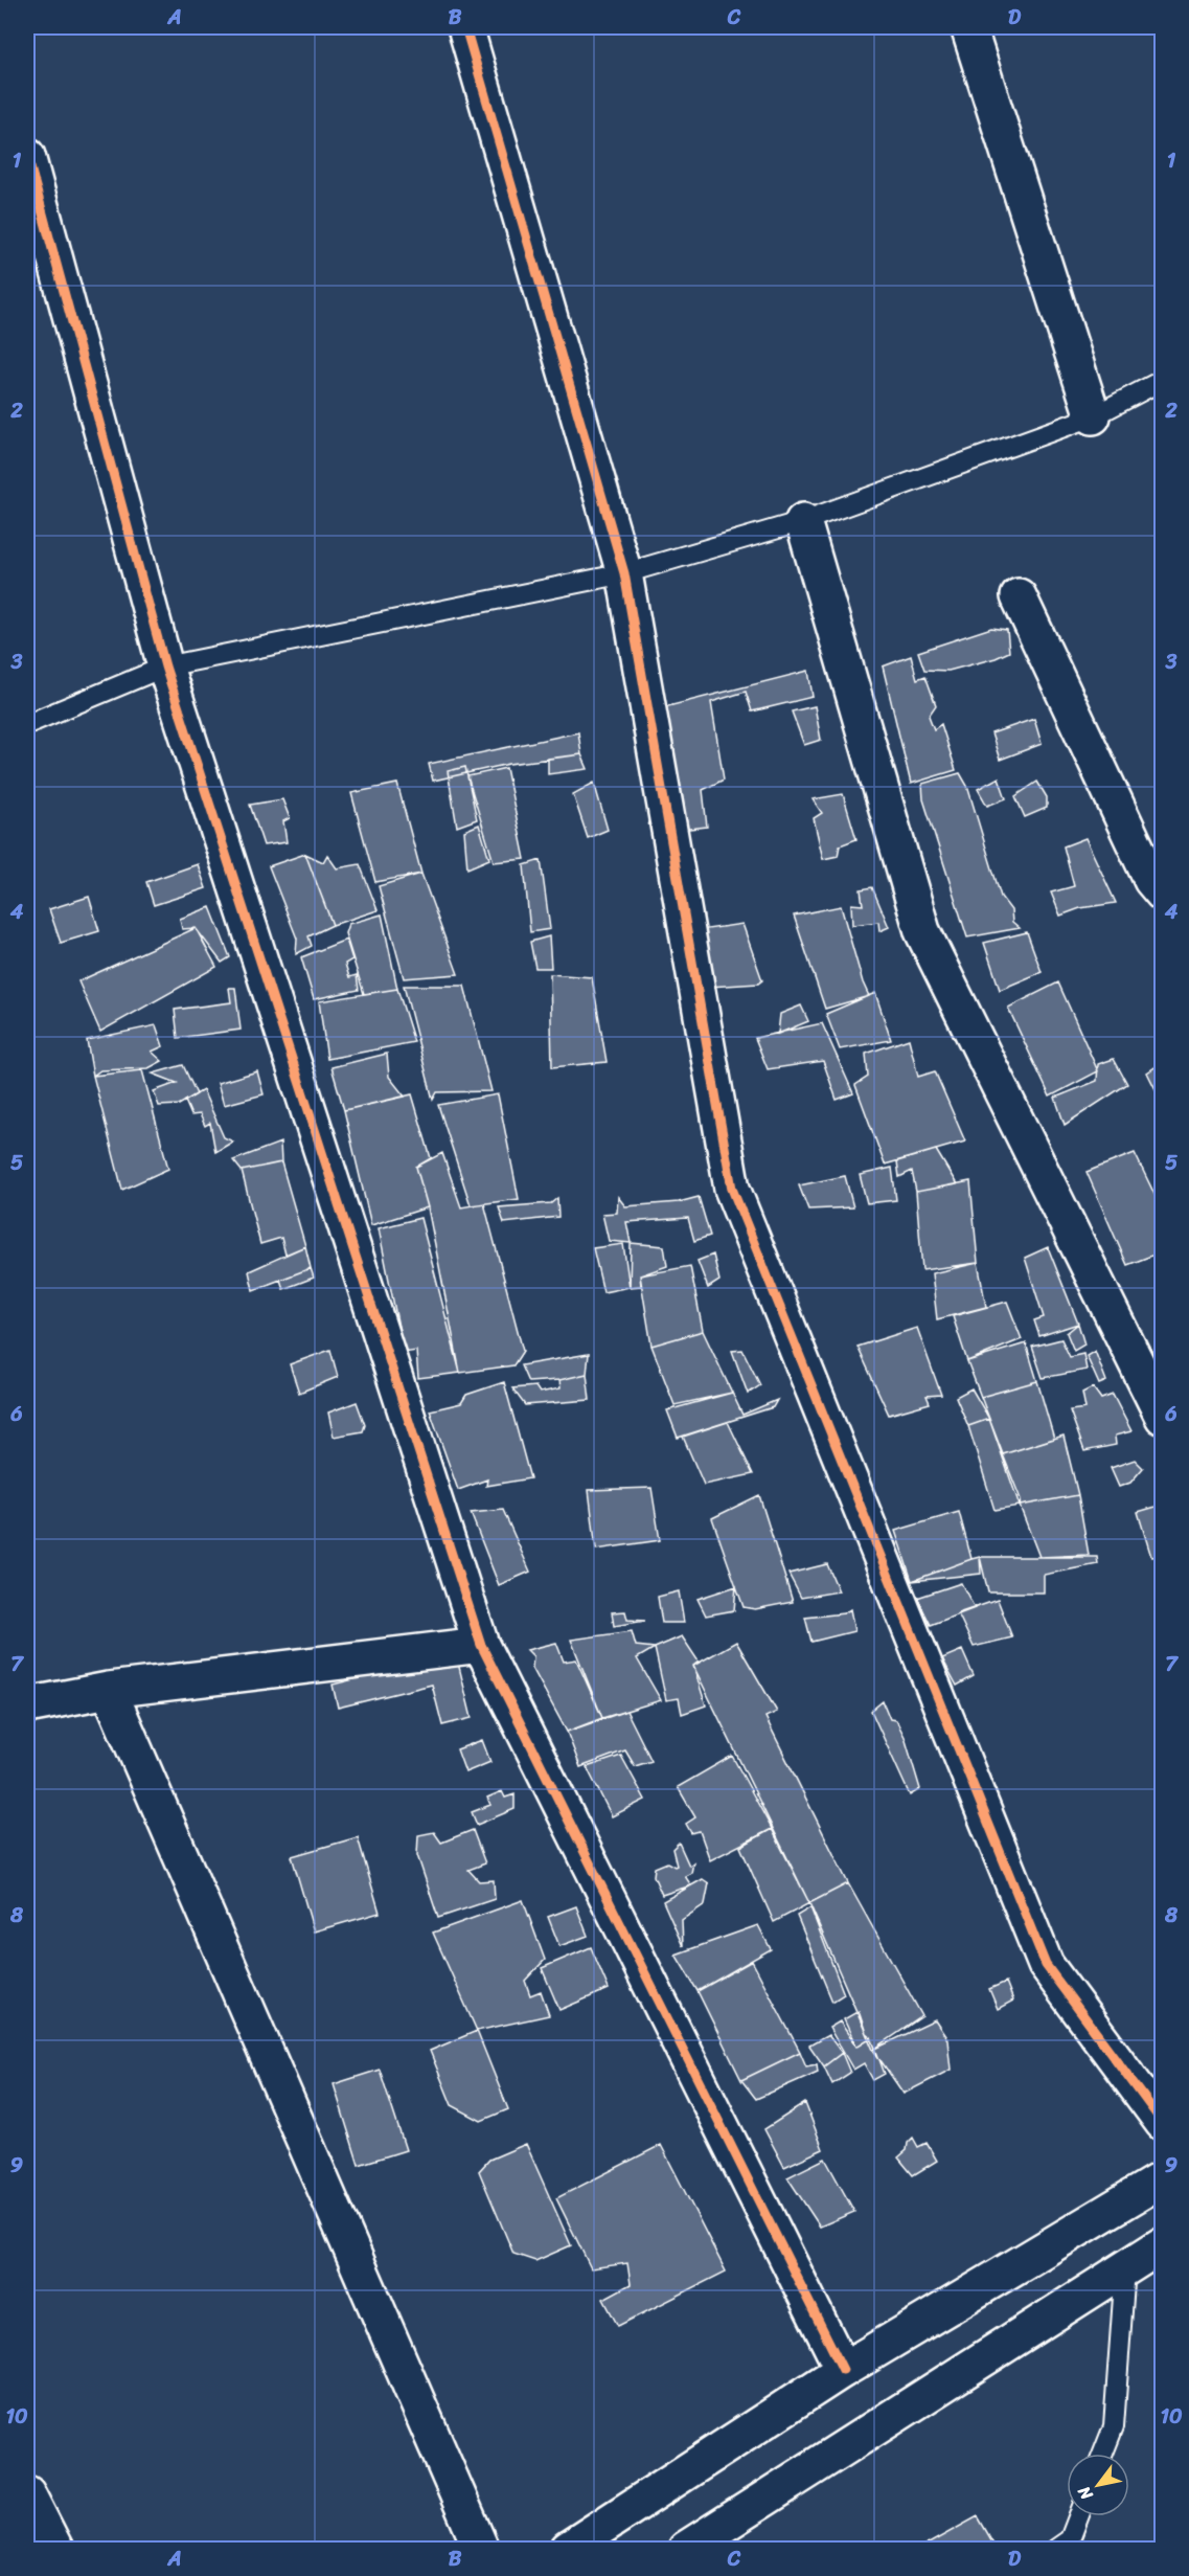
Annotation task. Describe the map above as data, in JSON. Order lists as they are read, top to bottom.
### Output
{
  "north": "bottom left",
  "grid": {
    "columns": [
      "A",
      "B",
      "C",
      "D"
    ],
    "rows": [
      "1",
      "2",
      "3",
      "4",
      "5",
      "6",
      "7",
      "8",
      "9",
      "10"
    ]
  }
}
